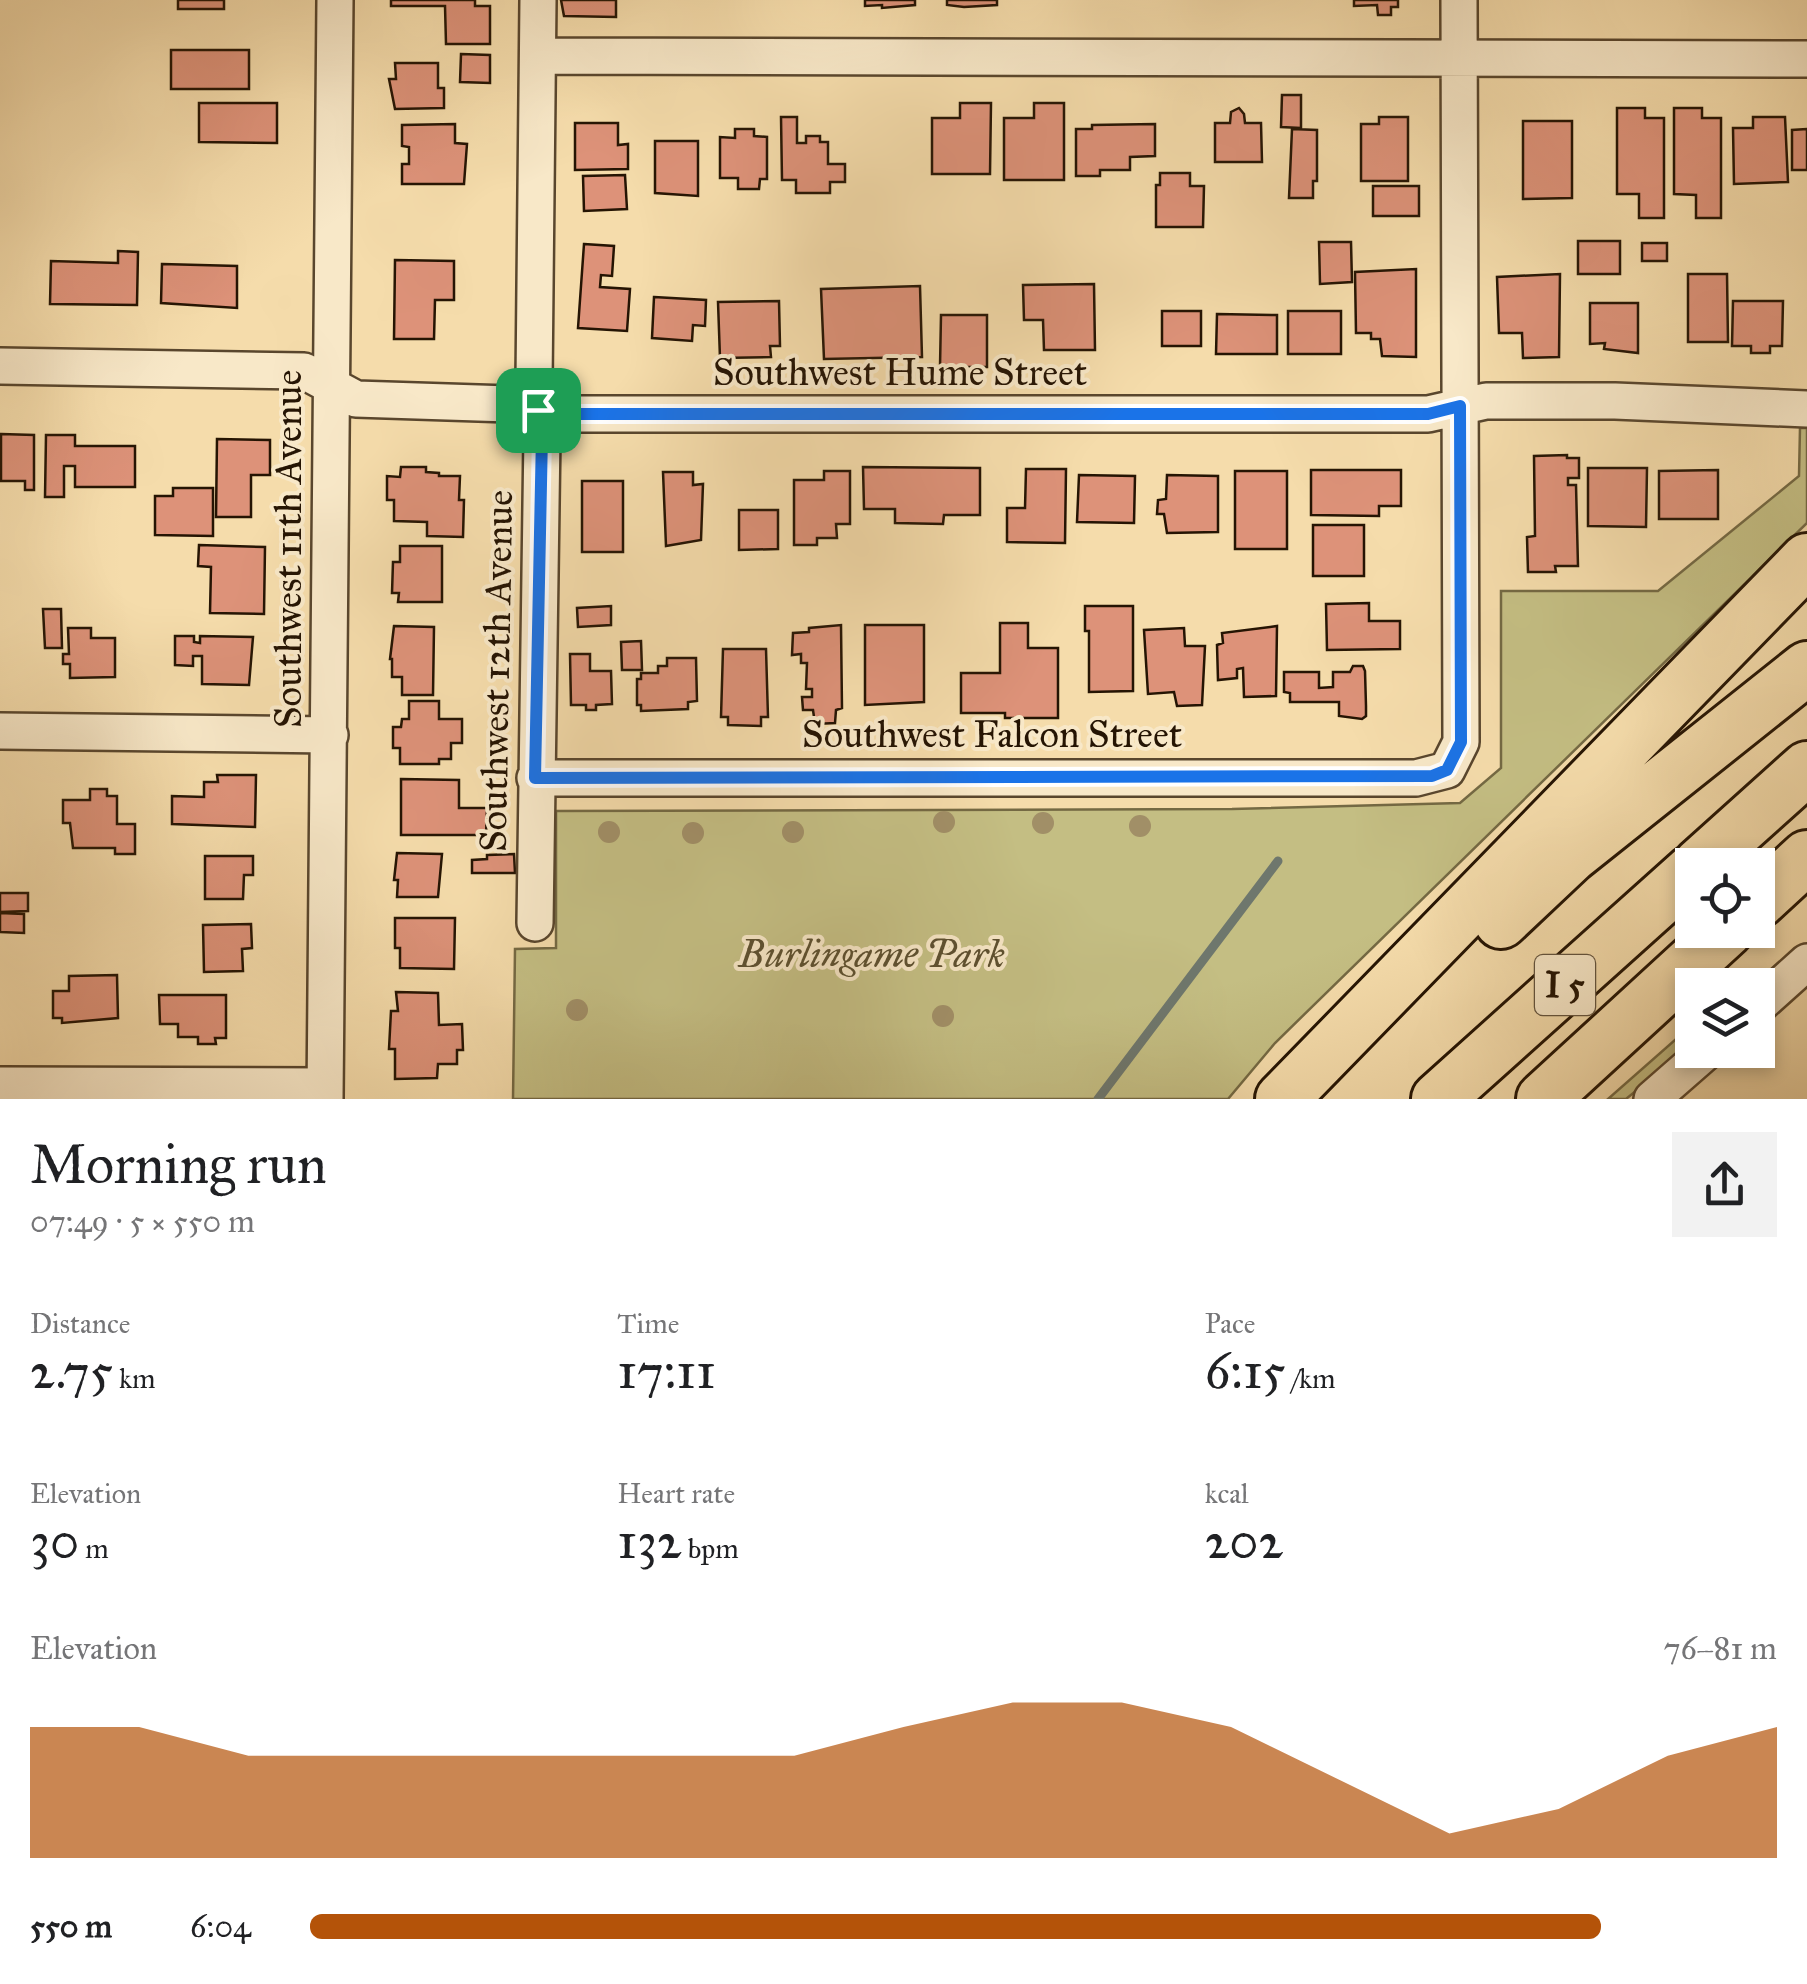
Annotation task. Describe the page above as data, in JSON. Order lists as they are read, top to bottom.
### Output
{
  "streets": {
    "highway": ["I 5"],
    "street": [
      "Southwest Hume Street",
      "Southwest 11th Avenue",
      "Southwest 12th Avenue",
      "Southwest Falcon Street"
    ]
  },
  "crossings": [
    ["Southwest Hume Street", "Southwest 11th Avenue"],
    ["Southwest Hume Street", "Southwest 12th Avenue"],
    ["Southwest Hume Street", "Southwest Falcon Street"],
    ["Southwest 12th Avenue", "Southwest Falcon Street"]
  ],
  "parks": ["Burlingame Park"],
  "page": {
    "heading": ["Morning run", "07:49 · 5 × 550 m"],
    "stats": [
      ["Distance", "2.75 km"],
      ["Time", "17:11"],
      ["Pace", "6:15 /km"],
      ["Elevation", "30 m"],
      ["Heart rate", "132 bpm"],
      ["kcal", "202"]
    ],
    "chart": ["Elevation", "76–81 m"],
    "list": [
      {
        "name": "550 m",
        "note": "6:04"
      }
    ]
  }
}
